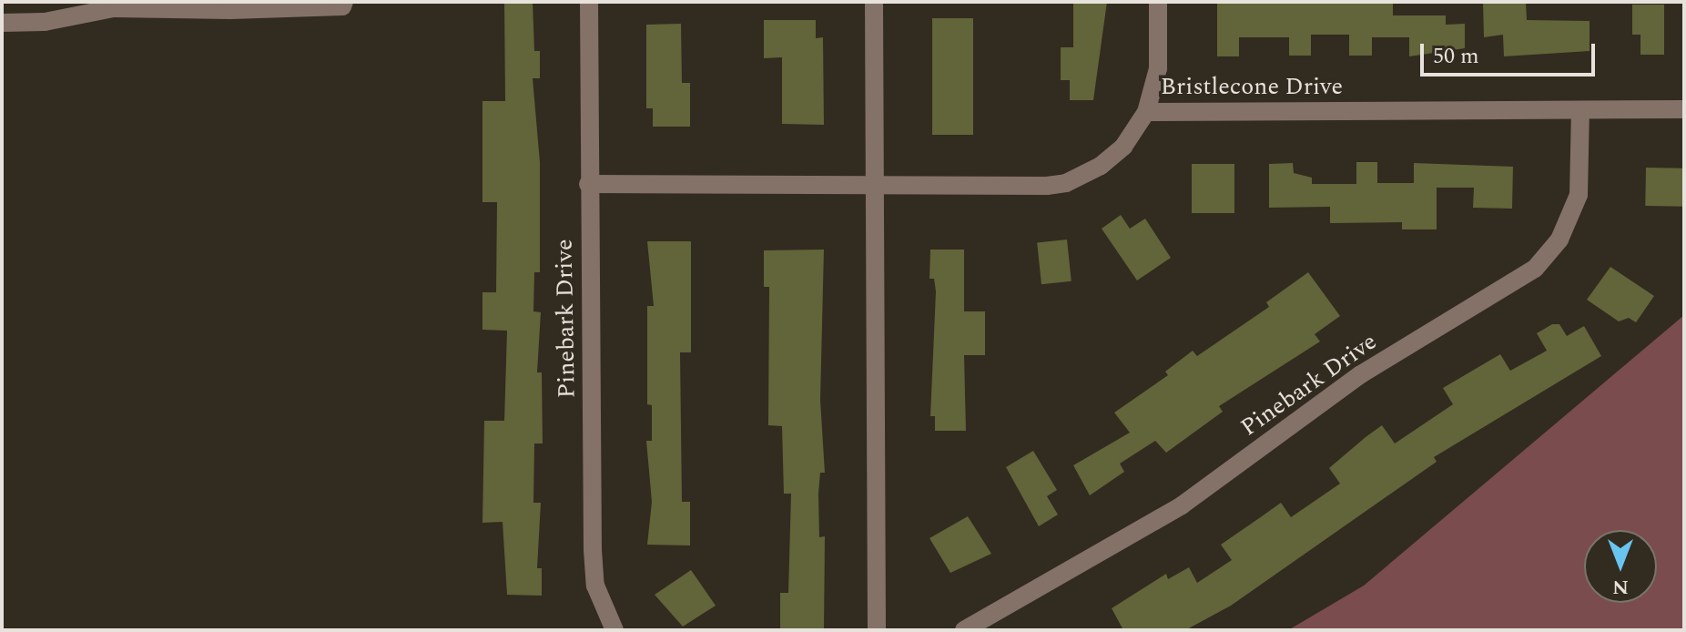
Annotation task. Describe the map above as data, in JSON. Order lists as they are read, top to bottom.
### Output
{
  "streets": {
    "street": ["Bristlecone Drive", "Pinebark Drive"]
  },
  "crossings": [
    ["Bristlecone Drive", "Pinebark Drive"]
  ],
  "scale_bar": "50 m",
  "north": "bottom"
}
